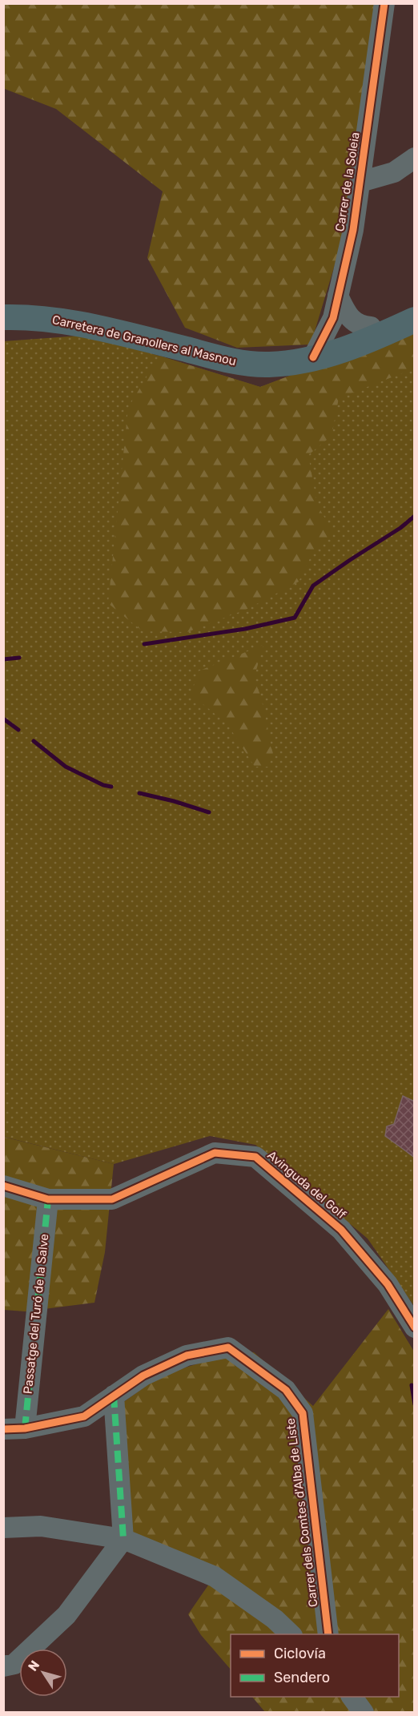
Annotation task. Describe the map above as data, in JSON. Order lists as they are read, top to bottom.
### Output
{
  "streets": {
    "main road": ["Carretera de Granollers al Masnou"],
    "street": [
      "Carrer de la Soleia",
      "Avinguda del Golf",
      "Passatge del Turó de la Salve",
      "Carrer dels Comtes d'Alba de Liste"
    ]
  },
  "crossings": [
    ["Carrer de la Soleia", "Carretera de Granollers al Masnou"],
    ["Avinguda del Golf", "Passatge del Turó de la Salve"],
    ["Passatge del Turó de la Salve", "Carrer dels Comtes d'Alba de Liste"]
  ],
  "legend": ["Ciclovía", "Sendero"],
  "north": "top left"
}
